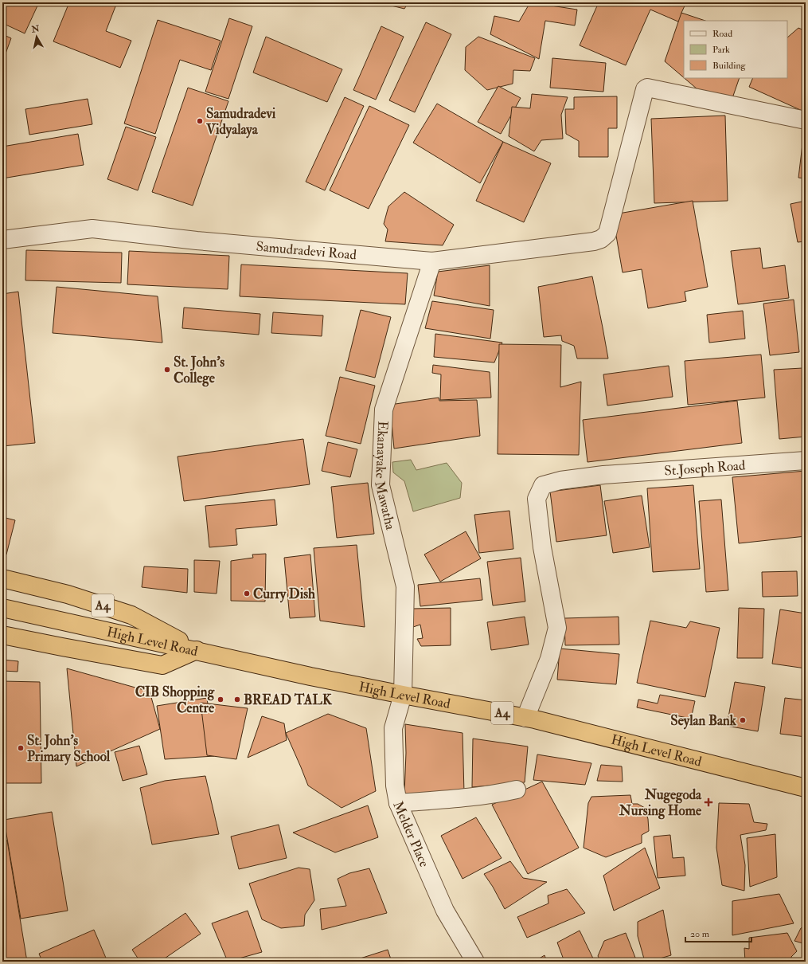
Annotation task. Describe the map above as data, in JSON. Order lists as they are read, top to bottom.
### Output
{
  "streets": {
    "highway": ["A4", "High Level Road"],
    "street": [
      "Samudradevi Road",
      "St.Joseph Road",
      "Ekanayake Mawatha",
      "Melder Place"
    ]
  },
  "crossings": [
    ["Samudradevi Road", "Ekanayake Mawatha"],
    ["St.Joseph Road", "High Level Road"],
    ["Ekanayake Mawatha", "High Level Road"],
    ["Ekanayake Mawatha", "Melder Place"],
    ["A4", "High Level Road"],
    ["High Level Road", "Melder Place"]
  ],
  "places": {
    "other": [
      "Samudradevi Vidyalaya",
      "St. John's College",
      "Curry Dish",
      "CIB Shopping Centre",
      "BREAD TALK",
      "Seylan Bank",
      "St. John's Primary School"
    ],
    "health": ["Nugegoda Nursing Home"]
  },
  "legend": ["Road", "Park", "Building"],
  "scale_bar": "20 m",
  "north": "top"
}
